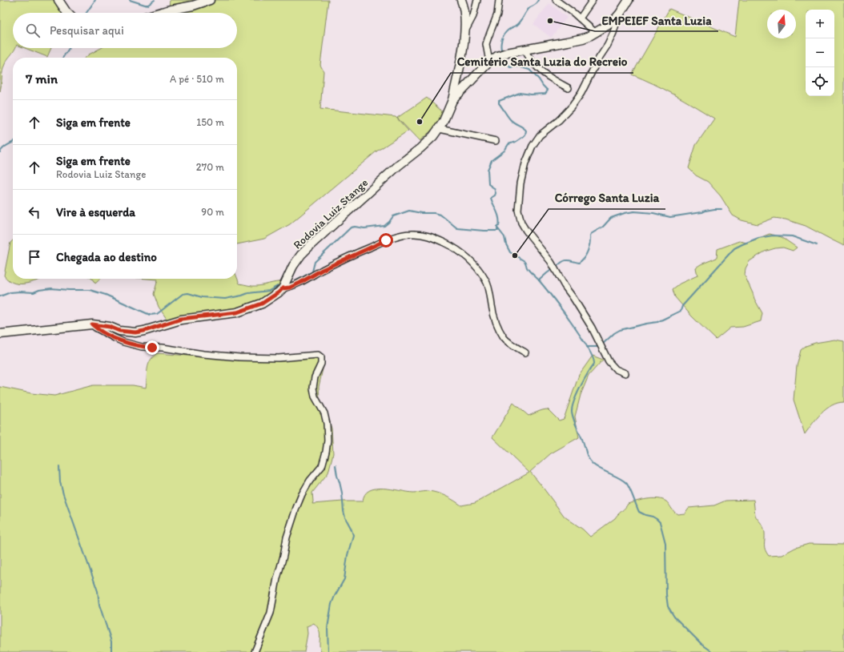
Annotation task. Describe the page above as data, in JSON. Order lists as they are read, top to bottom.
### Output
{
  "streets": {
    "street": ["Rodovia Luiz Stange"]
  },
  "places": ["EMPEIEF Santa Luzia", "Cemitério Santa Luzia do Recreio", "Córrego Santa Luzia"],
  "north": "top",
  "page": {
    "map_buttons": ["+", "−"],
    "search": "Pesquisar aqui",
    "heading": ["7 min", "A pé · 510 m"],
    "list": [
      ["Siga em frente", "150 m"],
      ["Siga em frente", "Rodovia Luiz Stange", "270 m"],
      ["Vire à esquerda", "90 m"],
      "Chegada ao destino"
    ]
  }
}
